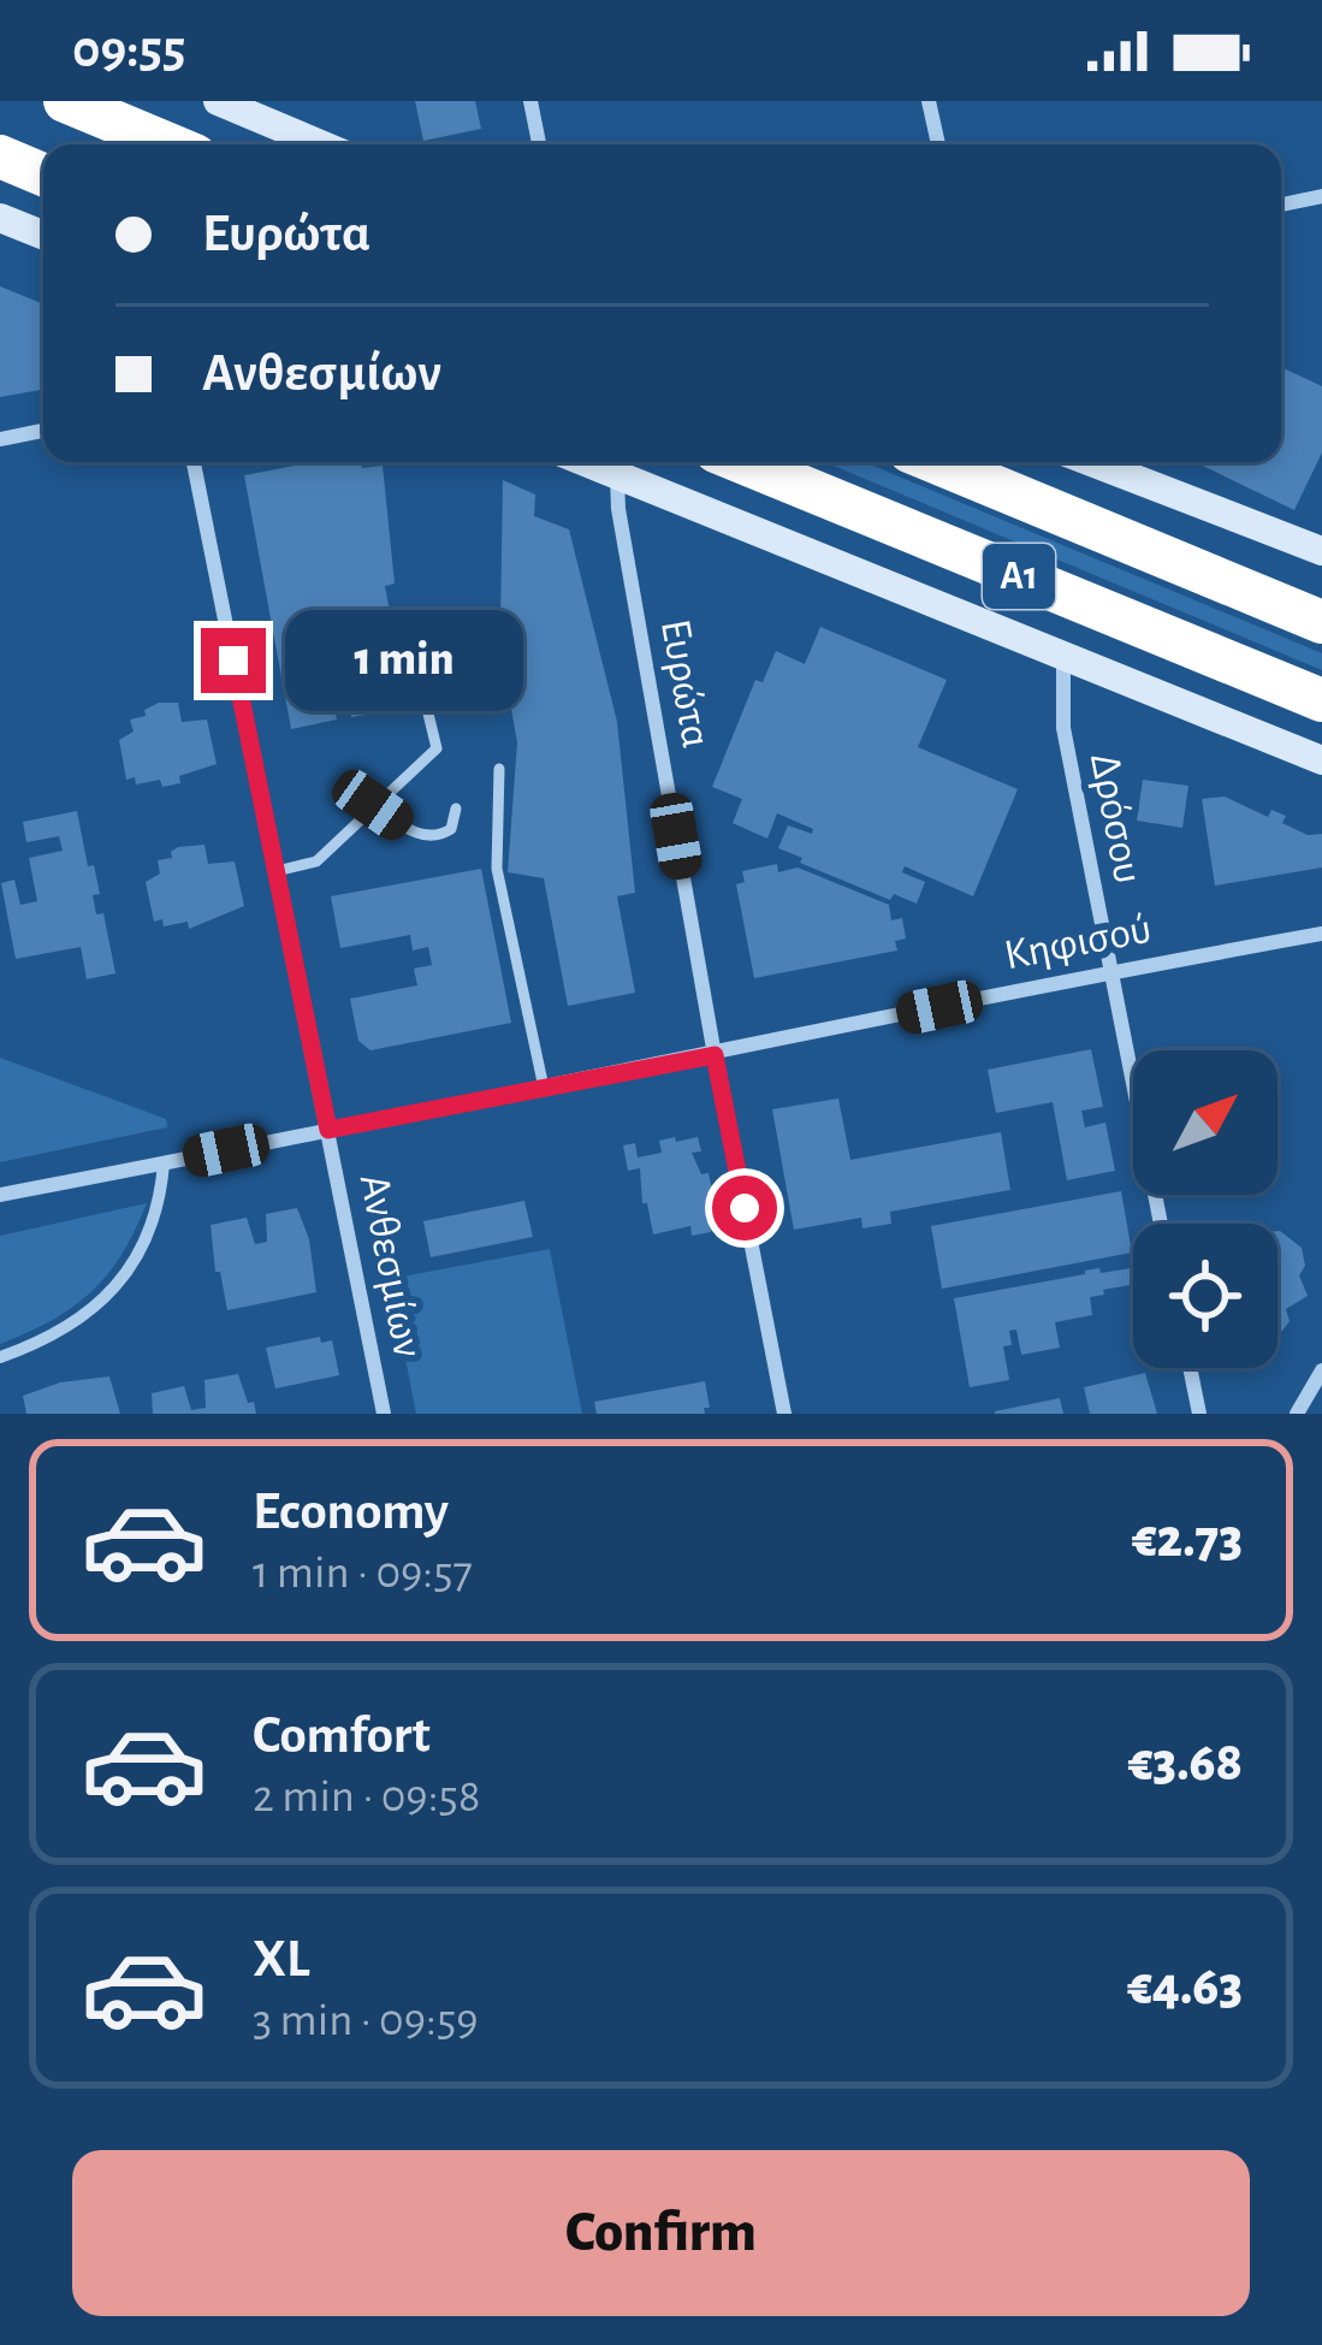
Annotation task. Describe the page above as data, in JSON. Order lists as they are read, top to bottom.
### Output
{
  "streets": {
    "highway": ["Α1"],
    "street": [
      "Ευρώτα",
      "Δρόσου",
      "Κηφισού",
      "Ανθεσμίων"
    ]
  },
  "crossings": [
    ["Ευρώτα", "Κηφισού"],
    ["Δρόσου", "Κηφισού"],
    ["Κηφισού", "Ανθεσμίων"]
  ],
  "north": "top right",
  "page": {
    "status": "09:55",
    "banner": ["Ευρώτα", "Ανθεσμίων"],
    "bubble": "1 min",
    "list": [
      {
        "name": "Economy",
        "note": "1 min · 09:57",
        "value": "€2.73"
      },
      {
        "name": "Comfort",
        "note": "2 min · 09:58",
        "value": "€3.68"
      },
      {
        "name": "XL",
        "note": "3 min · 09:59",
        "value": "€4.63"
      }
    ],
    "buttons": "Confirm"
  }
}
